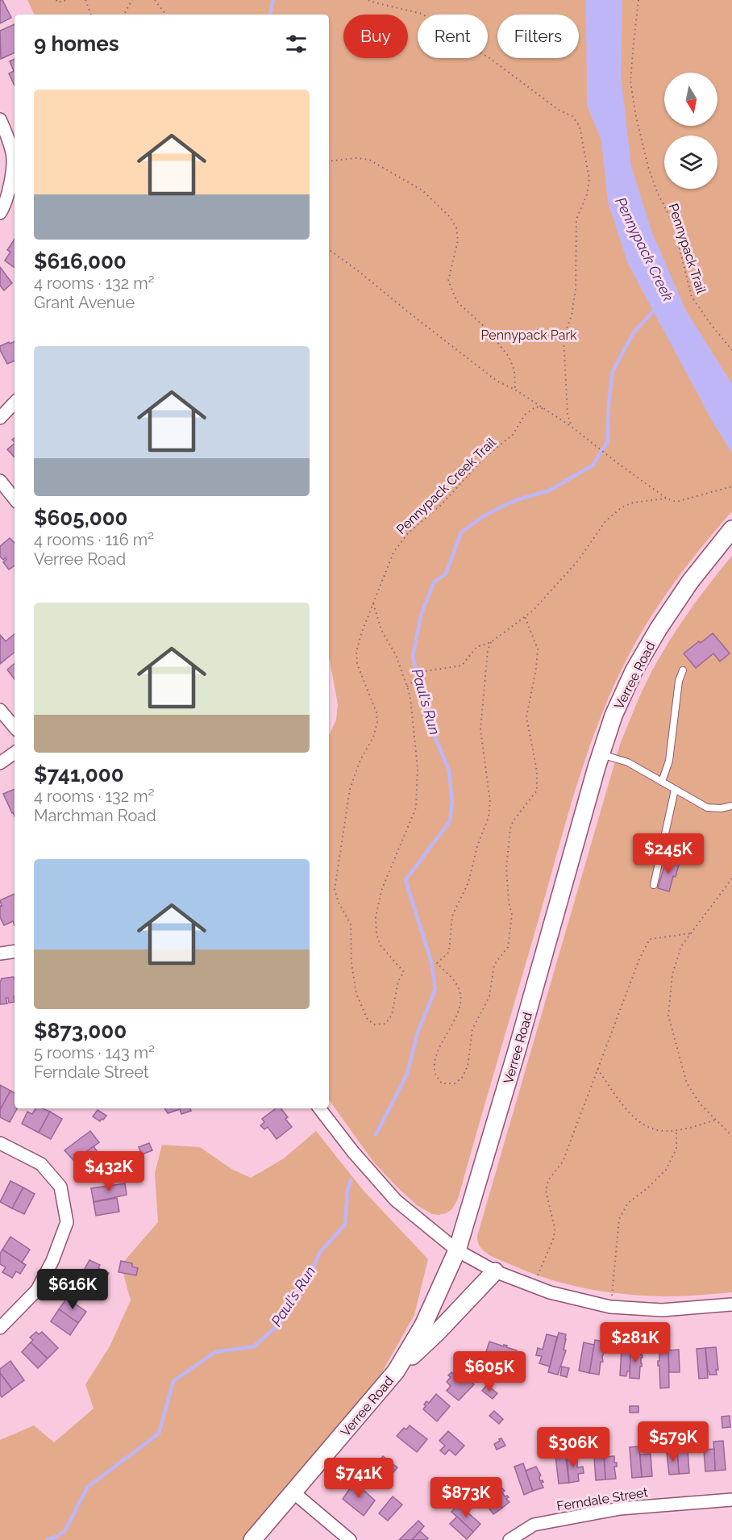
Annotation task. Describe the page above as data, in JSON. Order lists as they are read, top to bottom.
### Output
{
  "streets": {
    "main road": ["Verree Road"],
    "street": ["Ferndale Street"],
    "path": ["Pennypack Trail", "Pennypack Creek Trail"]
  },
  "water": ["Pennypack Creek", "Paul's Run"],
  "parks": ["Pennypack Park"],
  "north": "bottom",
  "page": {
    "chip": ["Buy", "Rent", "Filters"],
    "heading": "9 homes",
    "list": [
      {
        "name": "$616,000",
        "note": "4 rooms · 132 m² · Grant Avenue"
      },
      {
        "name": "$605,000",
        "note": "4 rooms · 116 m² · Verree Road"
      },
      {
        "name": "$741,000",
        "note": "4 rooms · 132 m² · Marchman Road"
      },
      {
        "name": "$873,000",
        "note": "5 rooms · 143 m² · Ferndale Street"
      }
    ],
    "price": [
      "$245K",
      "$432K",
      "$616K",
      "$281K",
      "$605K",
      "$579K",
      "$306K",
      "$741K",
      "$873K"
    ]
  }
}
